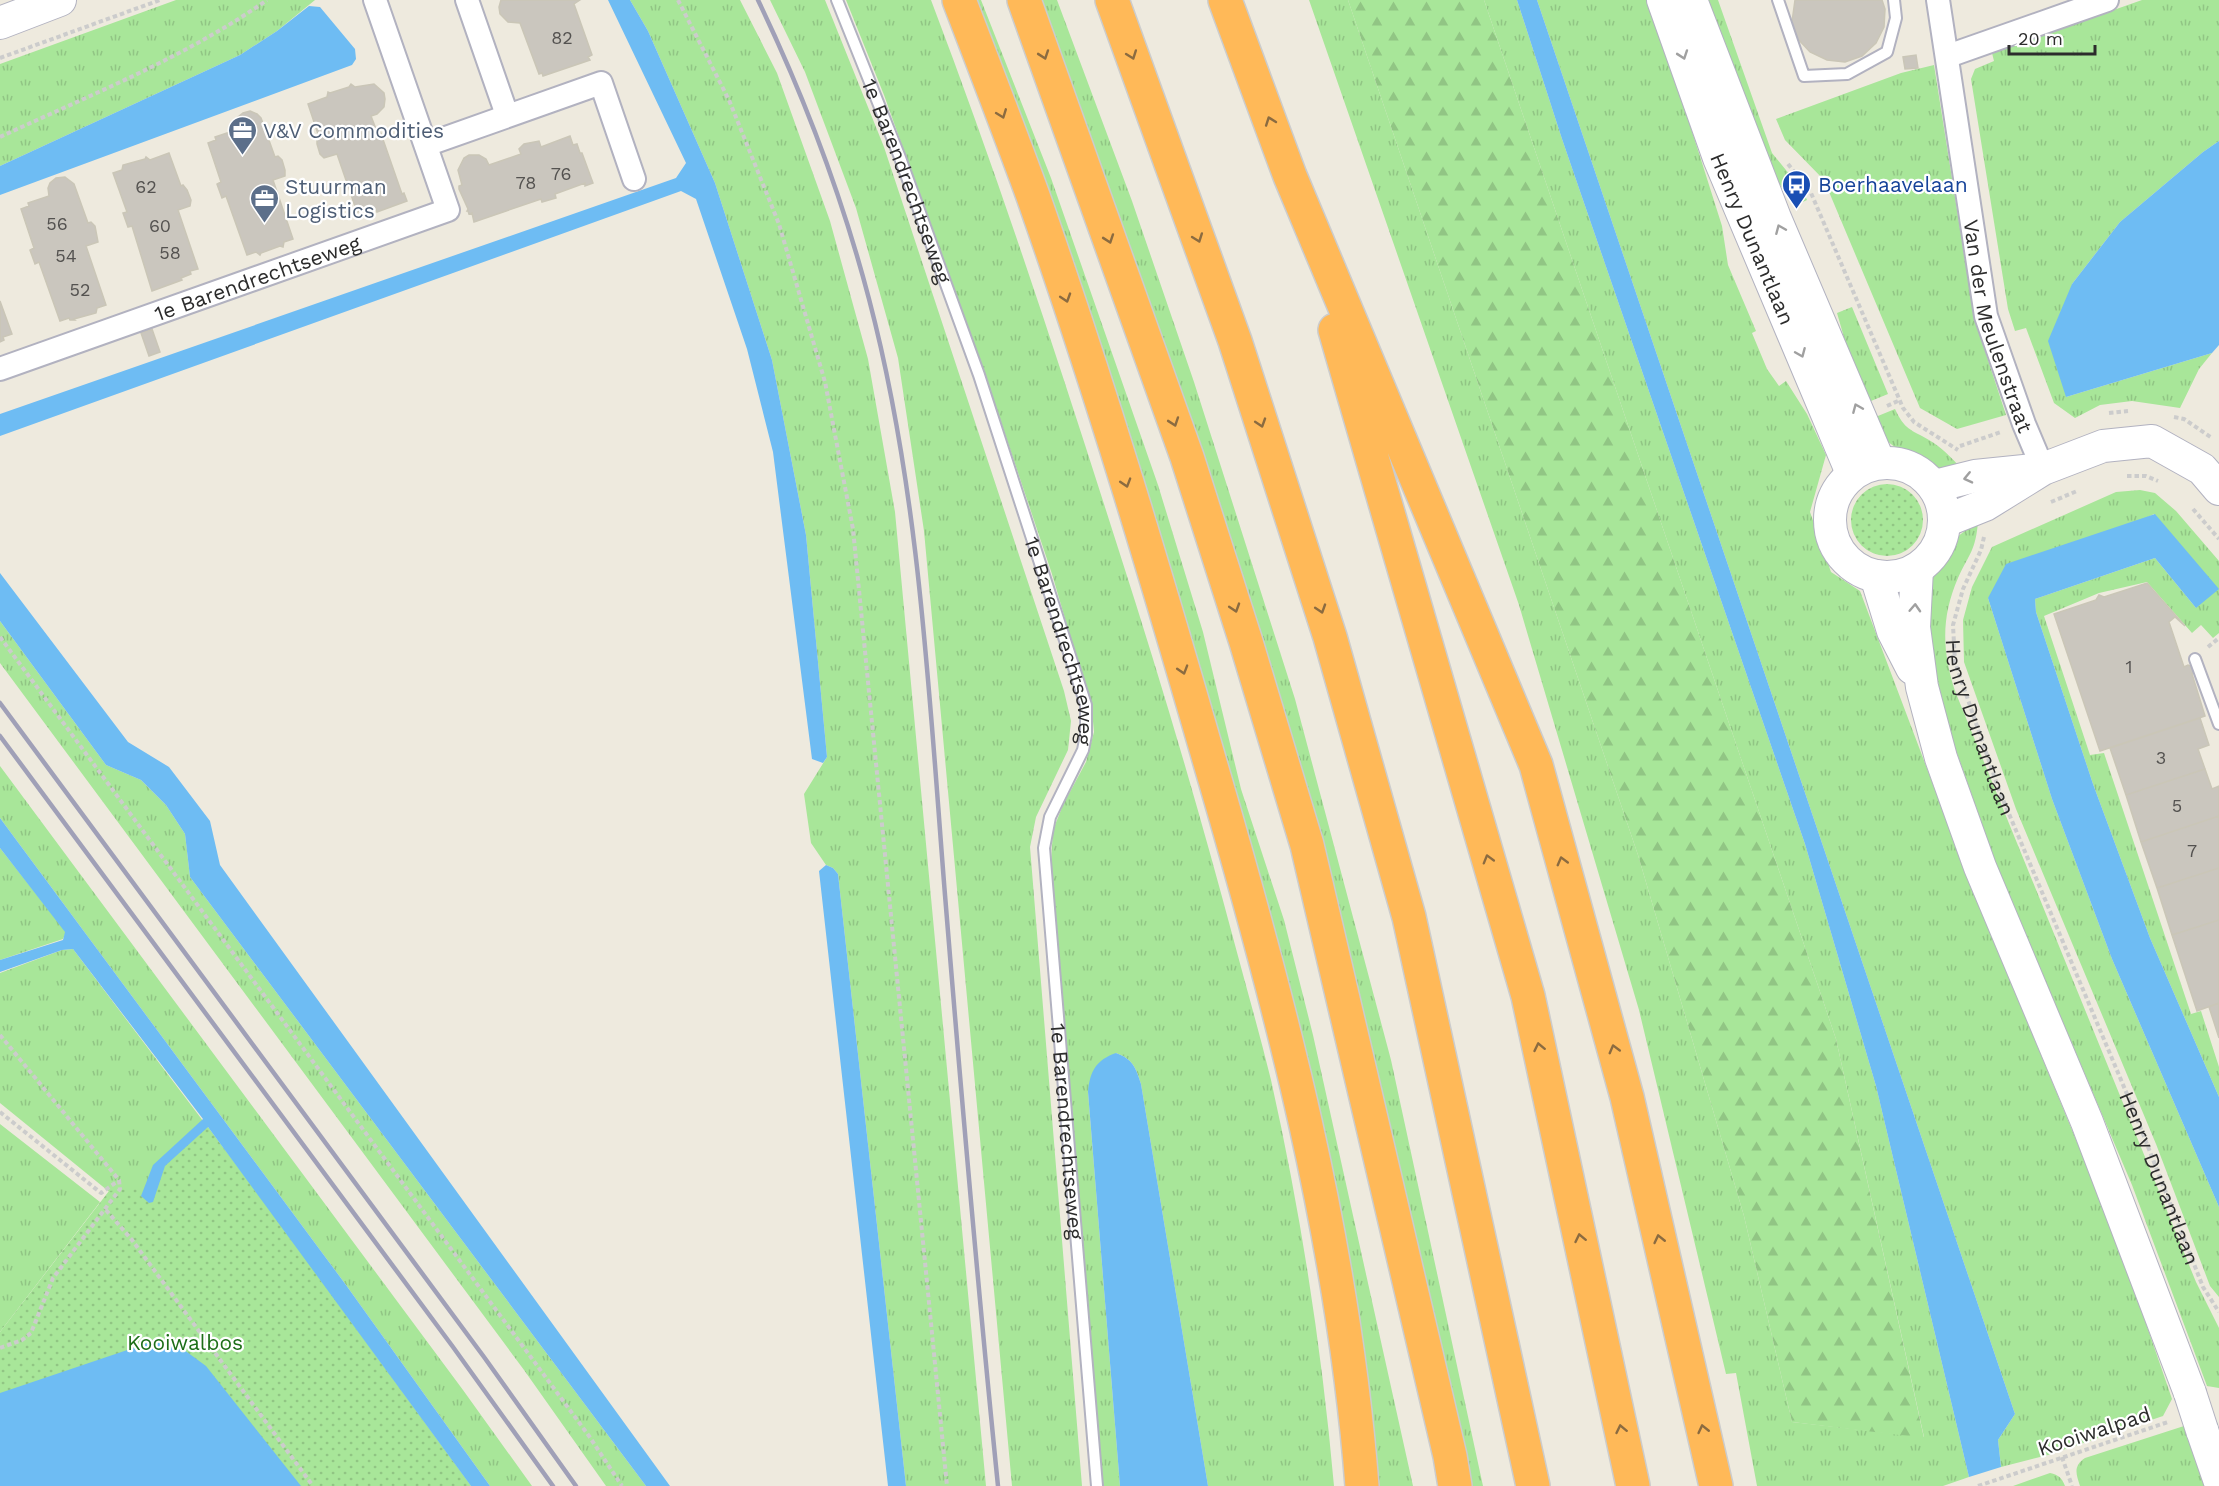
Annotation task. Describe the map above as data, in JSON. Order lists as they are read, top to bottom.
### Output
{
  "streets": {
    "main road": ["Henry Dunantlaan"],
    "street": ["1e Barendrechtseweg", "Van der Meulenstraat"],
    "path": ["Kooiwalpad"]
  },
  "crossings": [
    ["Henry Dunantlaan", "Kooiwalpad"]
  ],
  "parks": ["Kooiwalbos"],
  "places": {
    "office": ["V&V Commodities", "Stuurman Logistics"],
    "bus stop": ["Boerhaavelaan"]
  },
  "house_numbers": [
    "82",
    "76",
    "78",
    "62",
    "56",
    "60",
    "58",
    "54",
    "52",
    "1",
    "3",
    "5",
    "7"
  ],
  "scale_bar": "20 m"
}
